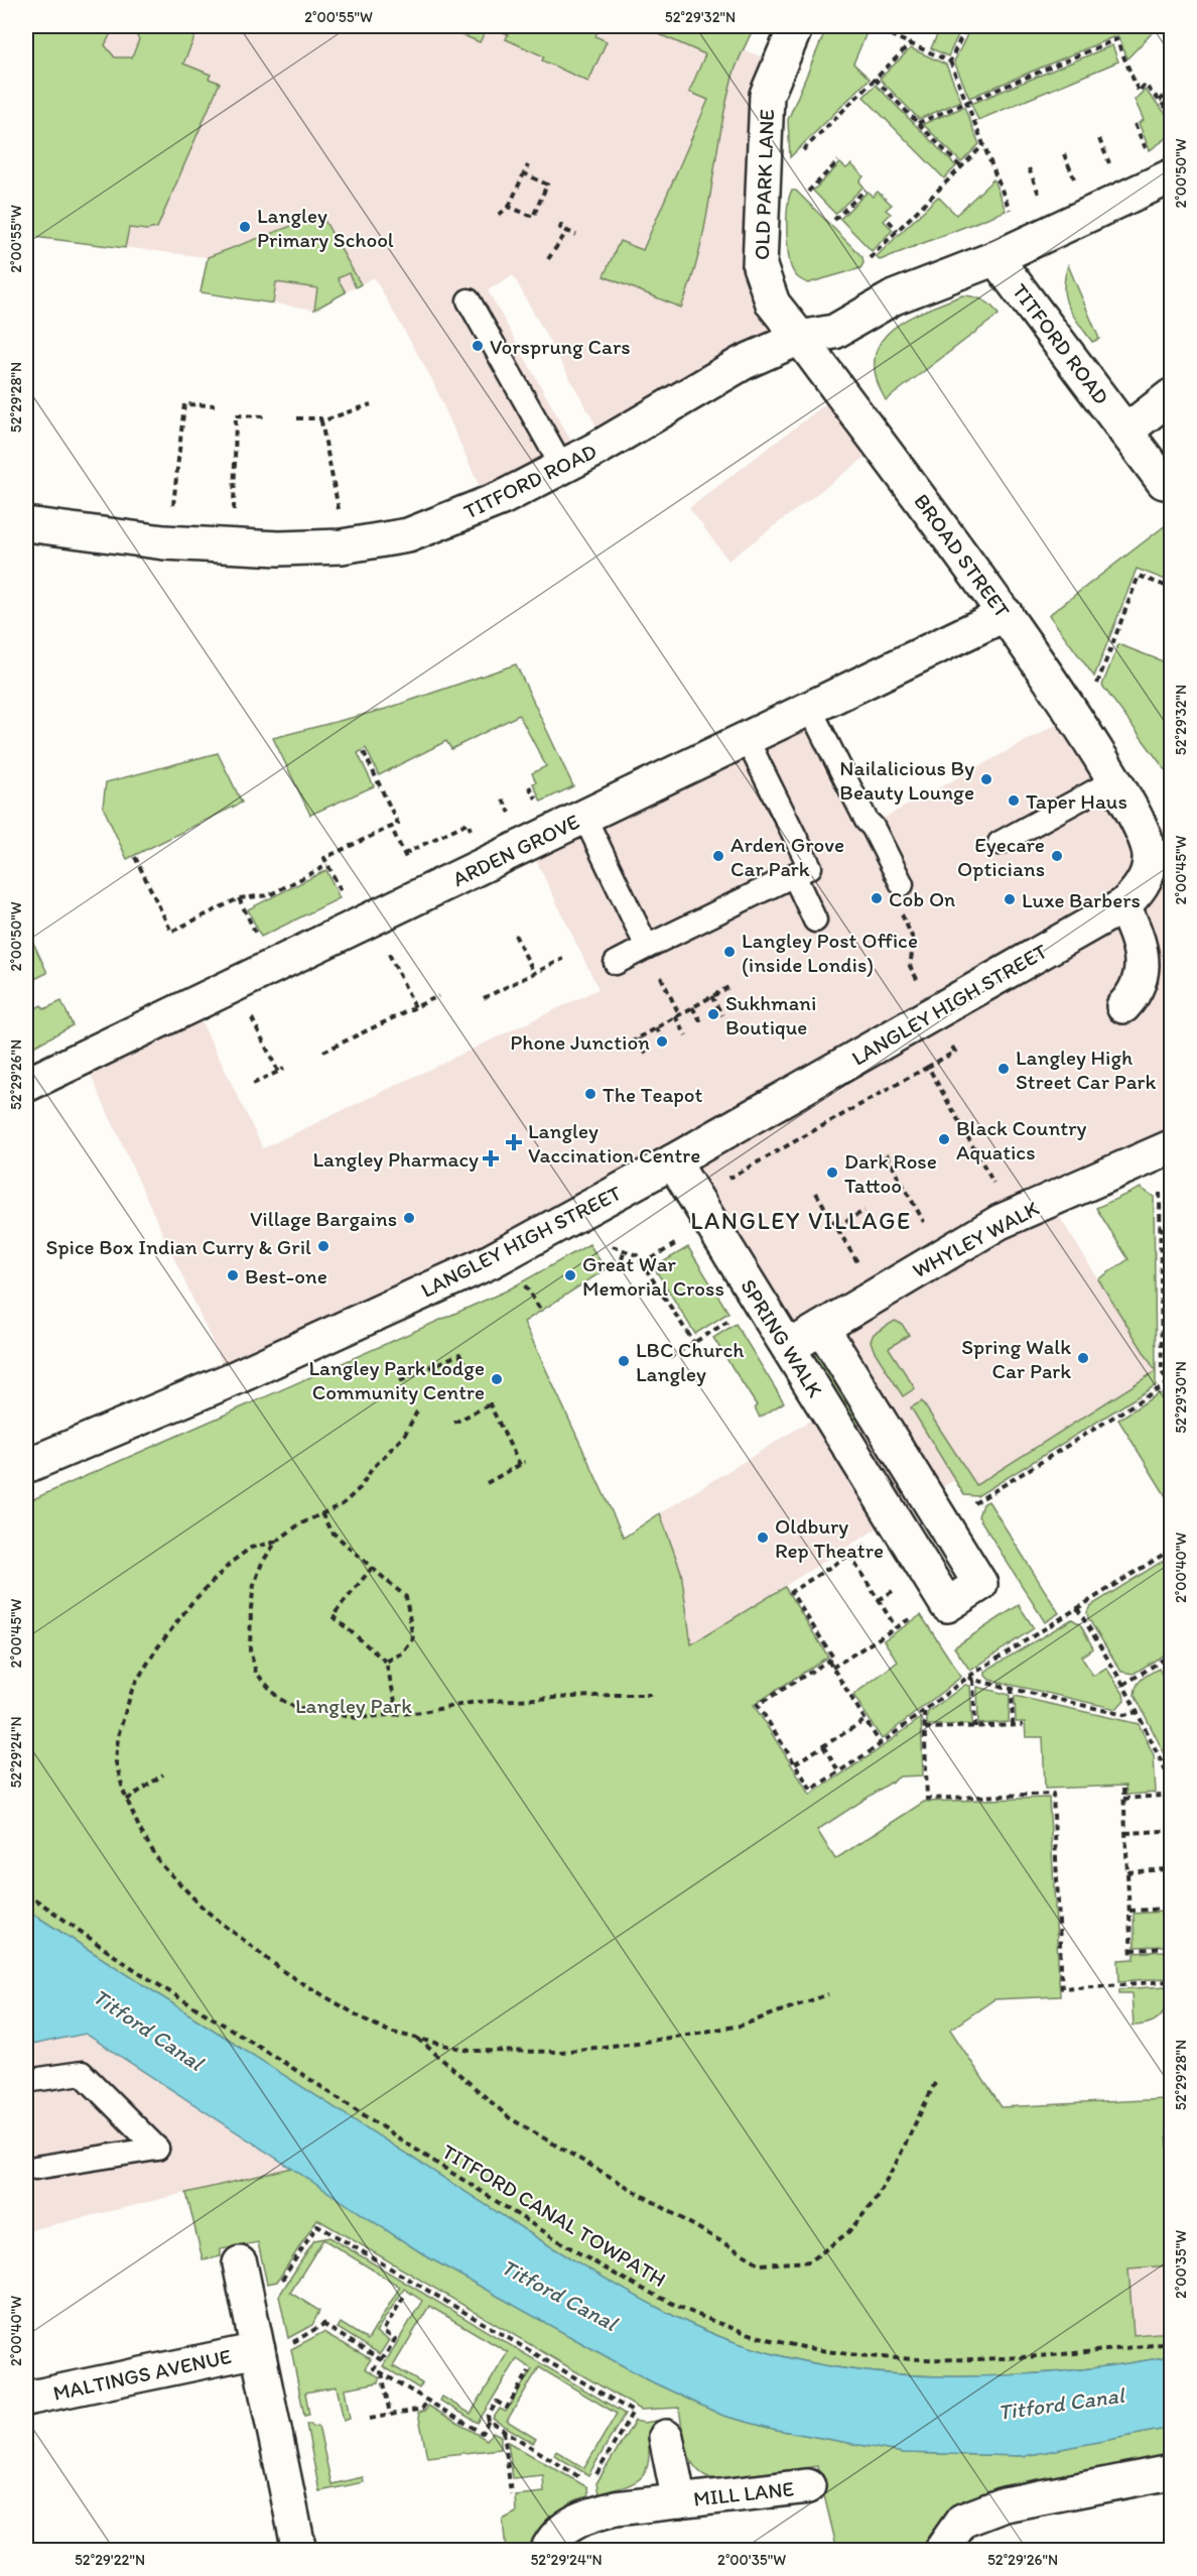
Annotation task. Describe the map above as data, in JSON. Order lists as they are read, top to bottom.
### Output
{
  "streets": {
    "street": [
      "OLD PARK LANE",
      "TITFORD ROAD",
      "BROAD STREET",
      "ARDEN GROVE",
      "LANGLEY HIGH STREET",
      "WHYLEY WALK",
      "SPRING WALK",
      "MALTINGS AVENUE",
      "MILL LANE"
    ],
    "path": ["TITFORD CANAL TOWPATH"]
  },
  "crossings": [
    ["OLD PARK LANE", "TITFORD ROAD"],
    ["OLD PARK LANE", "BROAD STREET"],
    ["TITFORD ROAD", "BROAD STREET"],
    ["BROAD STREET", "ARDEN GROVE"],
    ["BROAD STREET", "LANGLEY HIGH STREET"],
    ["LANGLEY HIGH STREET", "SPRING WALK"],
    ["WHYLEY WALK", "SPRING WALK"]
  ],
  "districts": ["LANGLEY VILLAGE"],
  "water": ["Titford Canal"],
  "parks": ["Langley Park"],
  "places": {
    "other": [
      "Langley Primary School",
      "Vorsprung Cars",
      "Nailalicious By Beauty Lounge",
      "Taper Haus",
      "Arden Grove Car Park",
      "Eyecare Opticians",
      "Cob On",
      "Luxe Barbers",
      "Langley Post Office (inside Londis)",
      "Sukhmani Boutique",
      "Phone Junction",
      "Langley High Street Car Park",
      "The Teapot",
      "Black Country Aquatics",
      "Dark Rose Tattoo",
      "Village Bargains",
      "Spice Box Indian Curry & Gril",
      "Best-one",
      "Great War Memorial Cross",
      "Spring Walk Car Park",
      "LBC Church Langley",
      "Langley Park Lodge Community Centre",
      "Oldbury Rep Theatre"
    ],
    "health": ["Langley Vaccination Centre", "Langley Pharmacy"]
  },
  "coordinates": [
    "2°00'55\"W",
    "52°29'32\"N",
    "2°00'50\"W",
    "52°29'28\"N",
    "2°00'45\"W",
    "52°29'26\"N",
    "52°29'30\"N",
    "2°00'40\"W",
    "52°29'24\"N",
    "2°00'35\"W",
    "52°29'22\"N"
  ]
}
